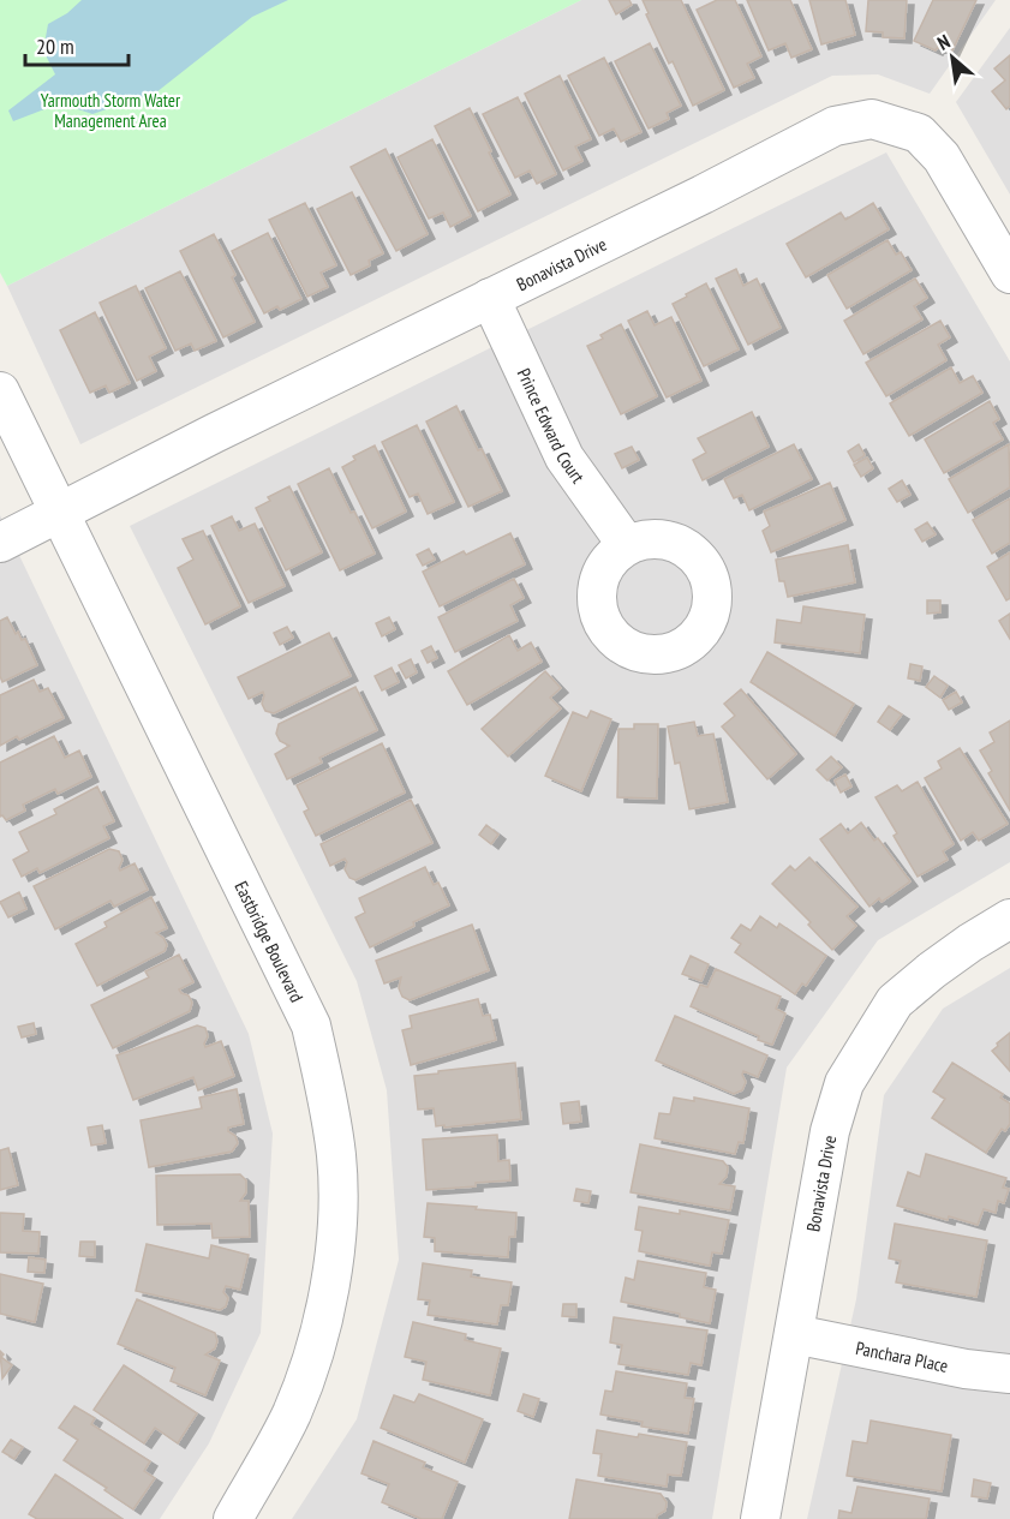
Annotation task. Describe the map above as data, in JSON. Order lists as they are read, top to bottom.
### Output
{
  "streets": {
    "street": [
      "Bonavista Drive",
      "Prince Edward Court",
      "Eastbridge Boulevard",
      "Panchara Place"
    ]
  },
  "crossings": [
    ["Bonavista Drive", "Prince Edward Court"],
    ["Bonavista Drive", "Eastbridge Boulevard"],
    ["Bonavista Drive", "Panchara Place"]
  ],
  "parks": ["Yarmouth Storm Water Management Area"],
  "scale_bar": "20 m",
  "north": "top left"
}
